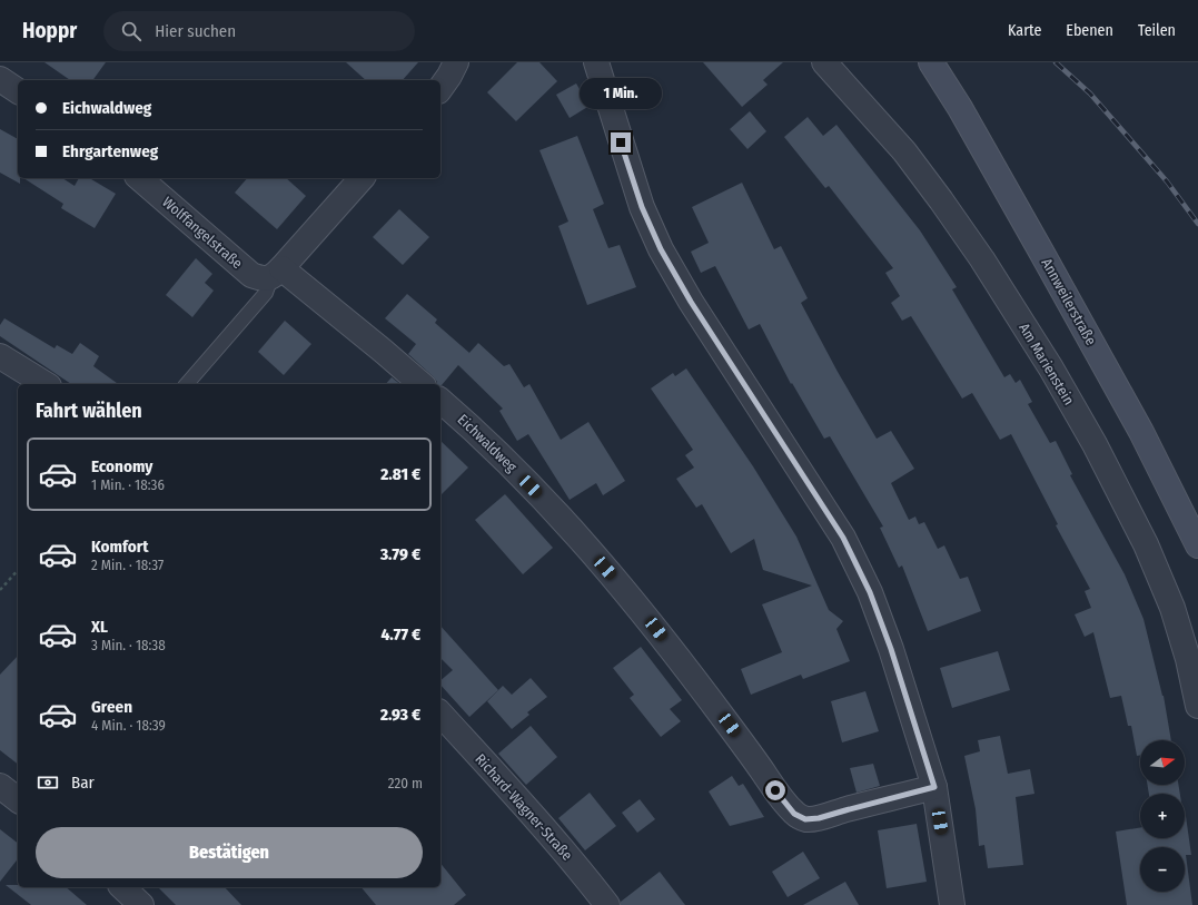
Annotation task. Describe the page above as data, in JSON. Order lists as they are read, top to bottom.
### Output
{
  "streets": {
    "street": [
      "Wolffangelstraße",
      "Annweilerstraße",
      "Am Marienstein",
      "Eichwaldweg",
      "Richard-Wagner-Straße"
    ]
  },
  "north": "right",
  "page": {
    "header": "Hoppr",
    "search": "Hier suchen",
    "nav": ["Karte", "Ebenen", "Teilen"],
    "bubble": "1 Min.",
    "banner": ["Eichwaldweg", "Ehrgartenweg"],
    "heading": "Fahrt wählen",
    "list": [
      {
        "name": "Economy",
        "note": "1 Min. · 18:36",
        "value": "2.81 €"
      },
      {
        "name": "Komfort",
        "note": "2 Min. · 18:37",
        "value": "3.79 €"
      },
      {
        "name": "XL",
        "note": "3 Min. · 18:38",
        "value": "4.77 €"
      },
      {
        "name": "Green",
        "note": "4 Min. · 18:39",
        "value": "2.93 €"
      }
    ],
    "map_buttons": ["+", "−"],
    "pay": ["Bar", "220 m"],
    "buttons": "Bestätigen"
  }
}
